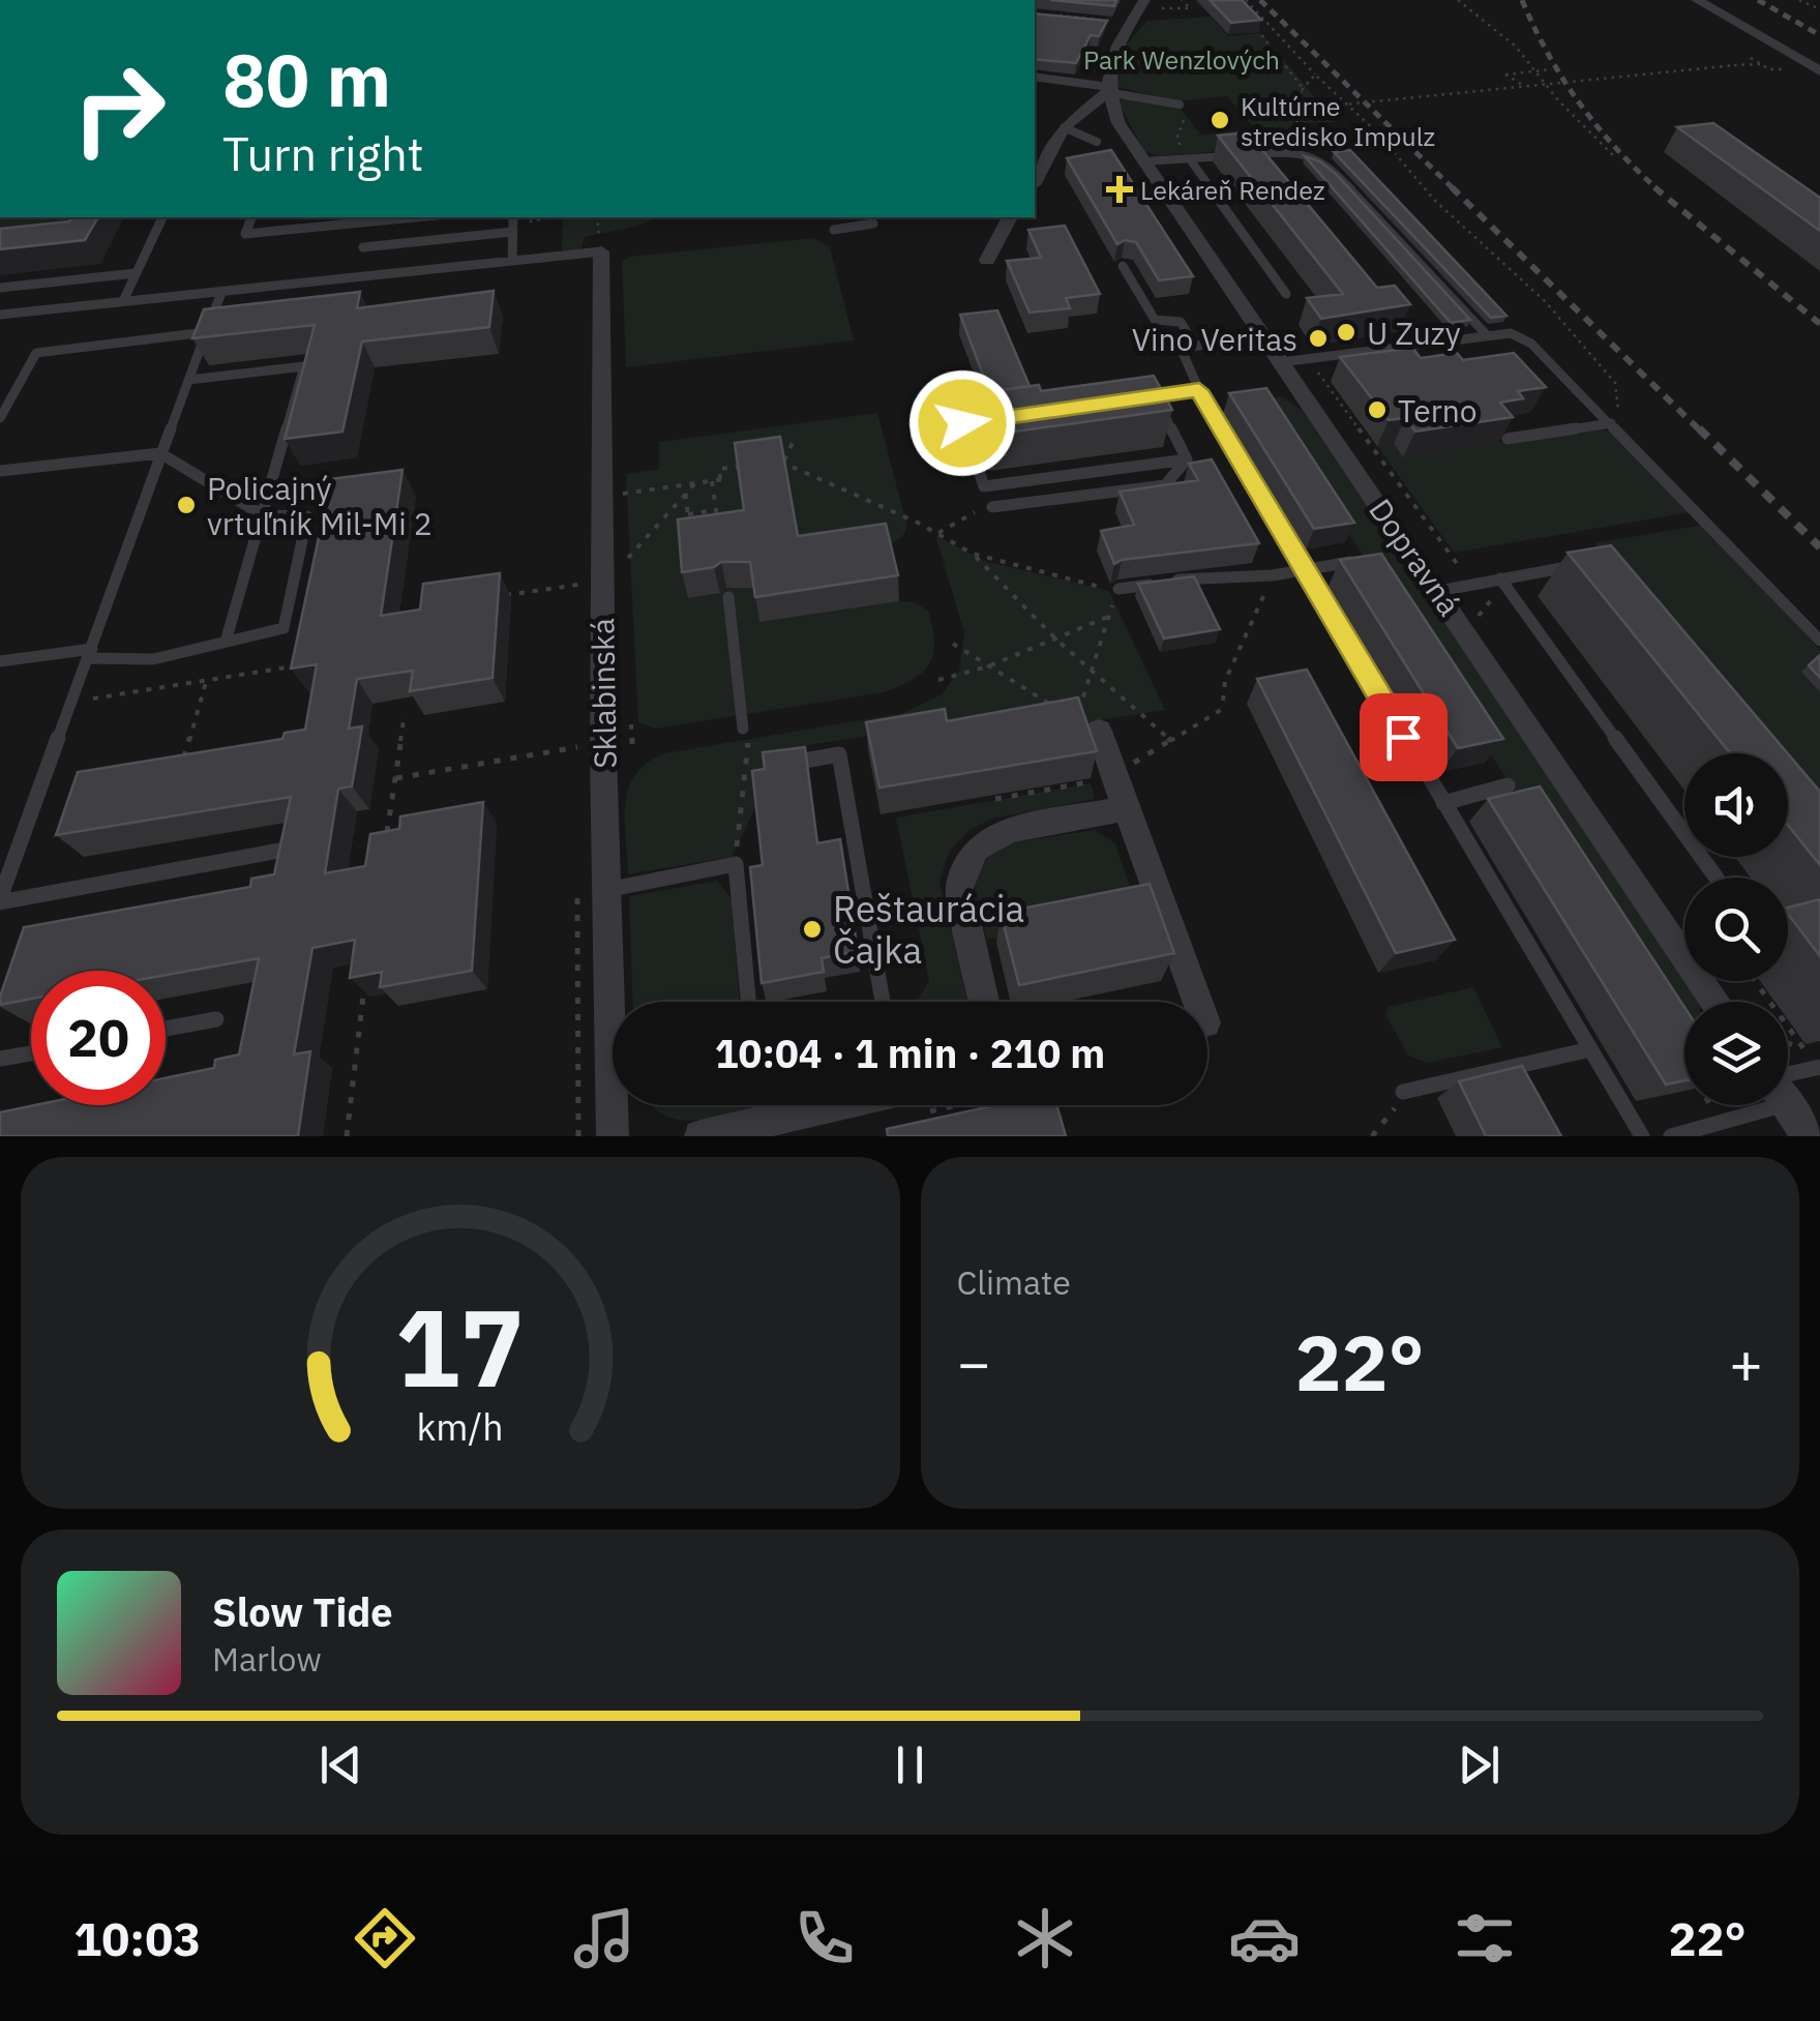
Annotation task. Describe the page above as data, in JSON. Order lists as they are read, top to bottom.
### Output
{
  "streets": {
    "street": ["Dopravná", "Sklabinská"]
  },
  "parks": ["Park Wenzlových"],
  "places": {
    "other": [
      "Kultúrne stredisko Impulz",
      "U Zuzy",
      "Vino Veritas",
      "Terno",
      "Policajný vrtuľník Mil-Mi 2",
      "Reštaurácia Čajka"
    ],
    "health": ["Lekáreň Rendez"]
  },
  "page": {
    "turn": ["80 m", "Turn right"],
    "limit": "20",
    "trip": "10:04 · 1 min · 210 m",
    "tile": "Climate",
    "heat": ["−", "22°", "+"],
    "song": ["Slow Tide", "Marlow"],
    "tabs": ["10:03", "22°"],
    "gauge": ["17", "km/h"]
  }
}
